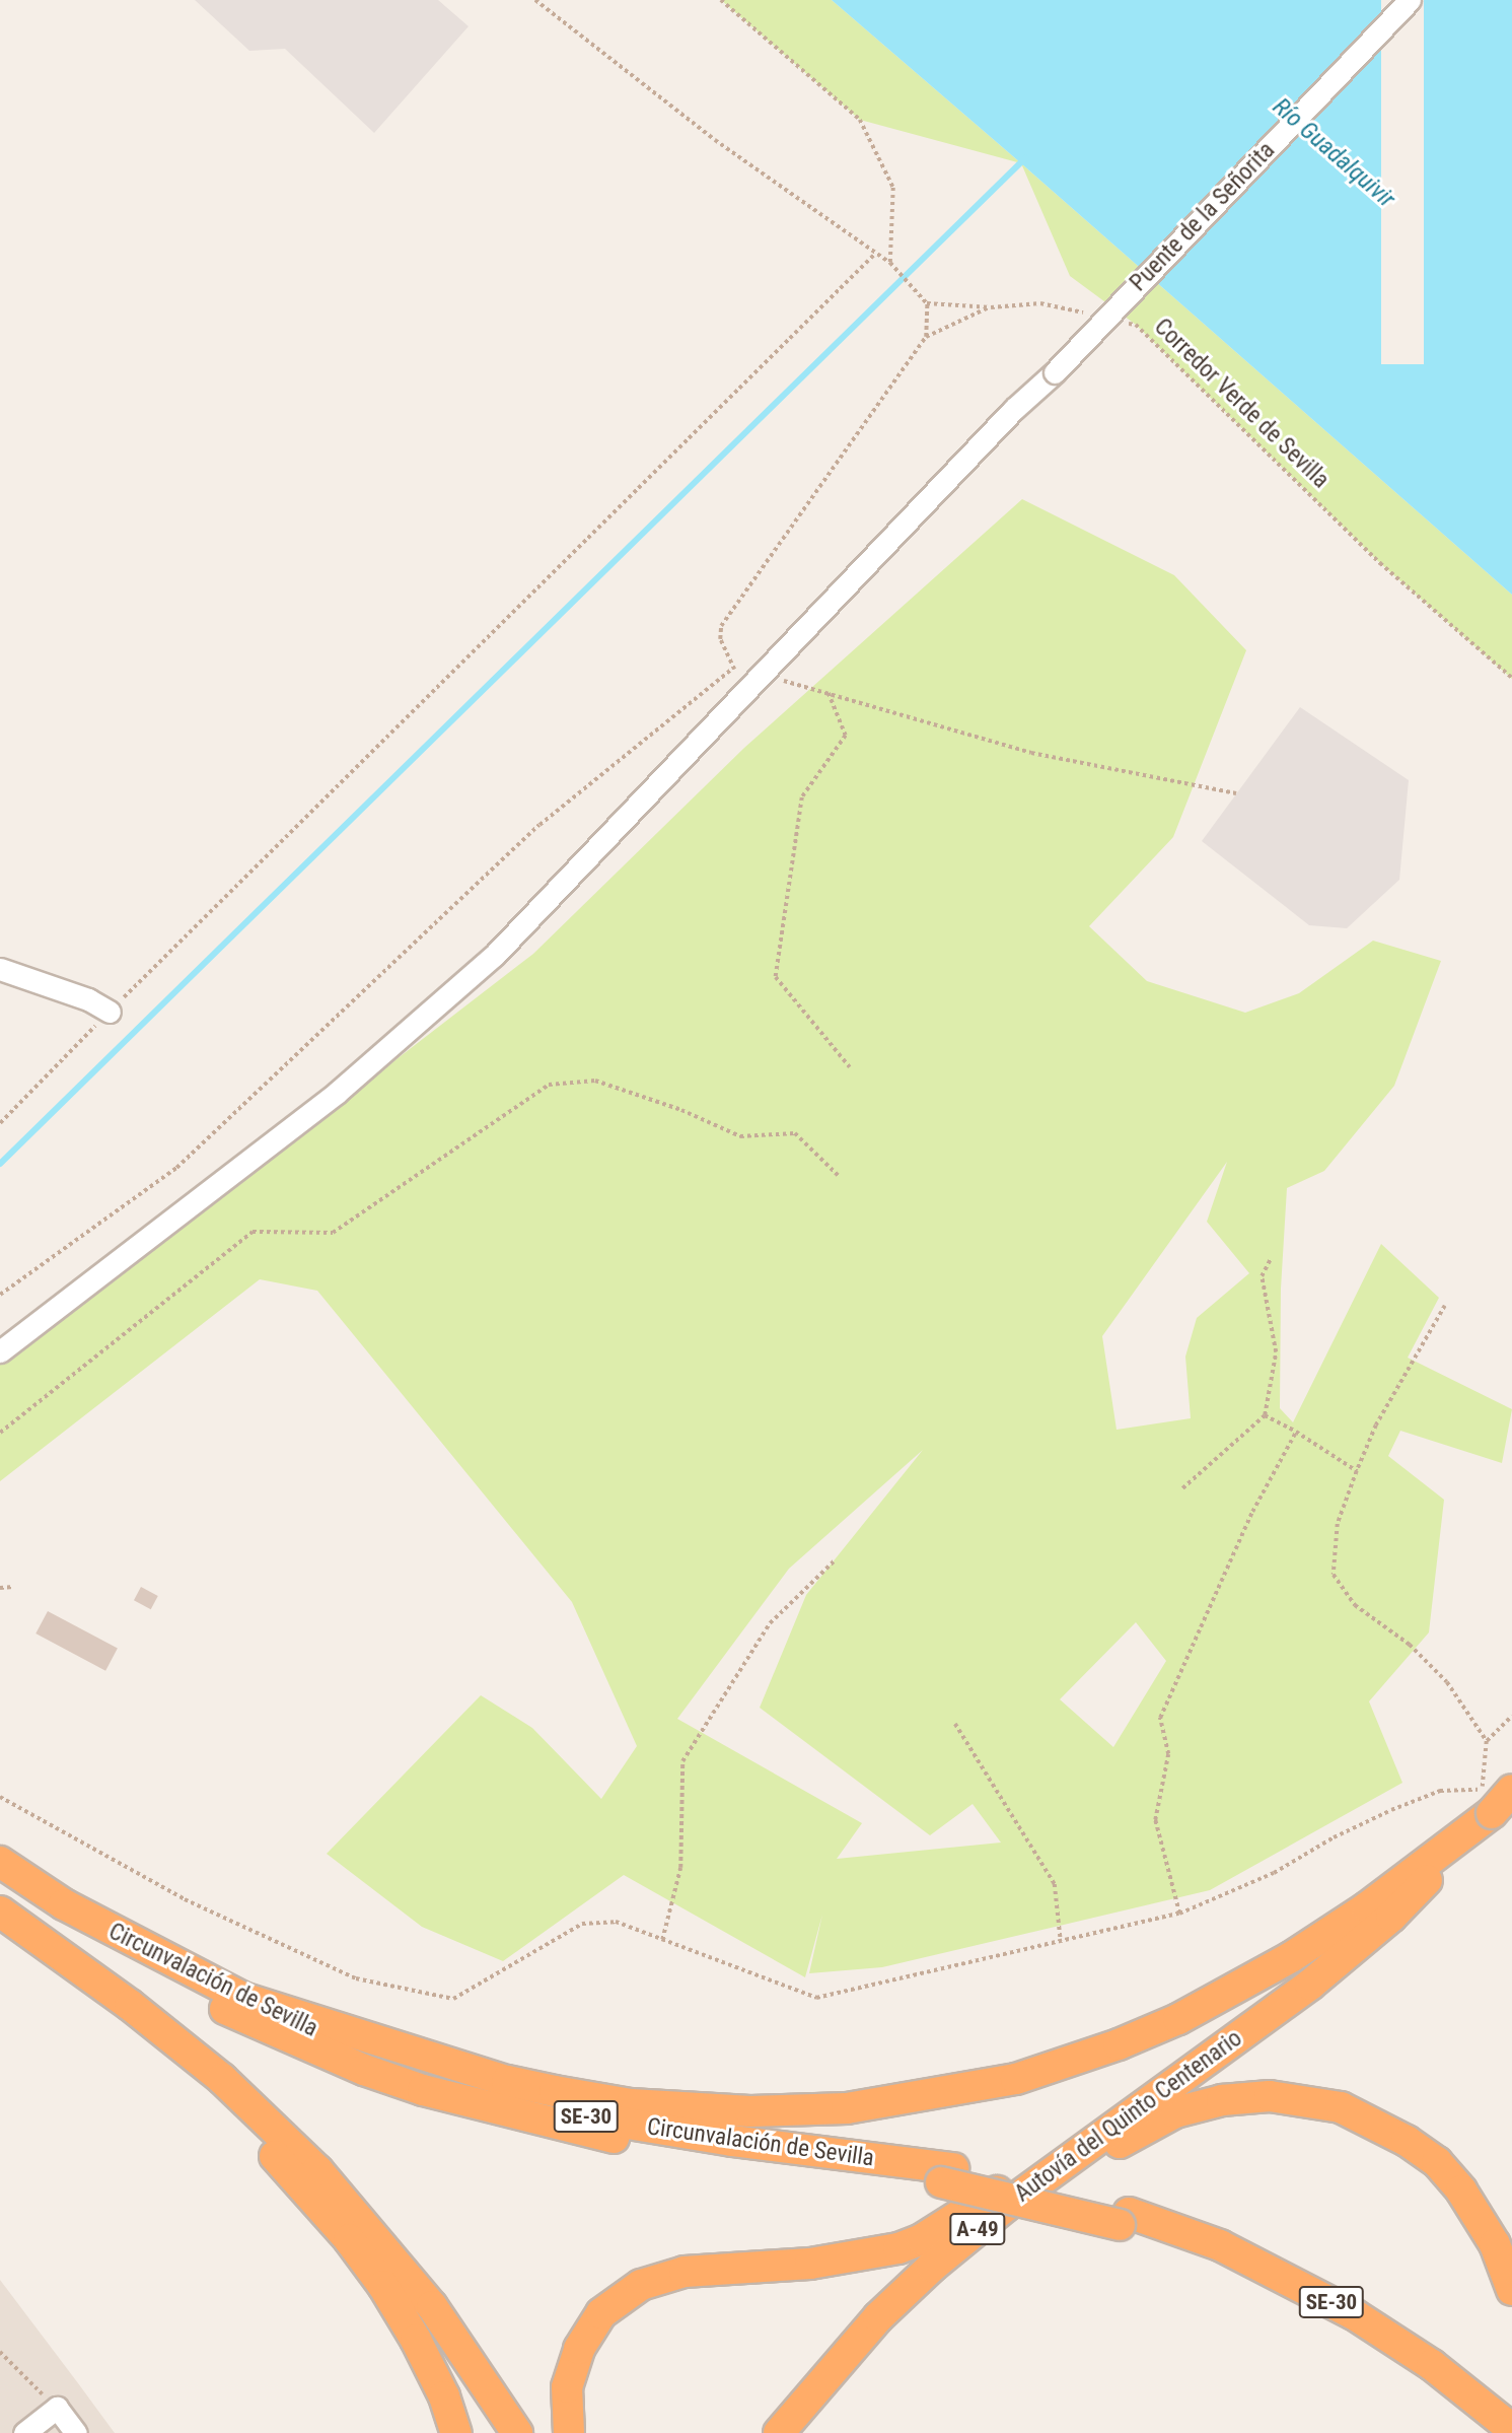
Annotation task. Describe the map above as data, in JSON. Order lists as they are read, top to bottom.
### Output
{
  "streets": {
    "highway": [
      "Circunvalación de Sevilla",
      "SE-30",
      "Autovía del Quinto Centenario",
      "A-49"
    ],
    "street": ["Puente de la Señorita"],
    "path": ["Corredor Verde de Sevilla"]
  },
  "water": ["Río Guadalquivir"]
}
